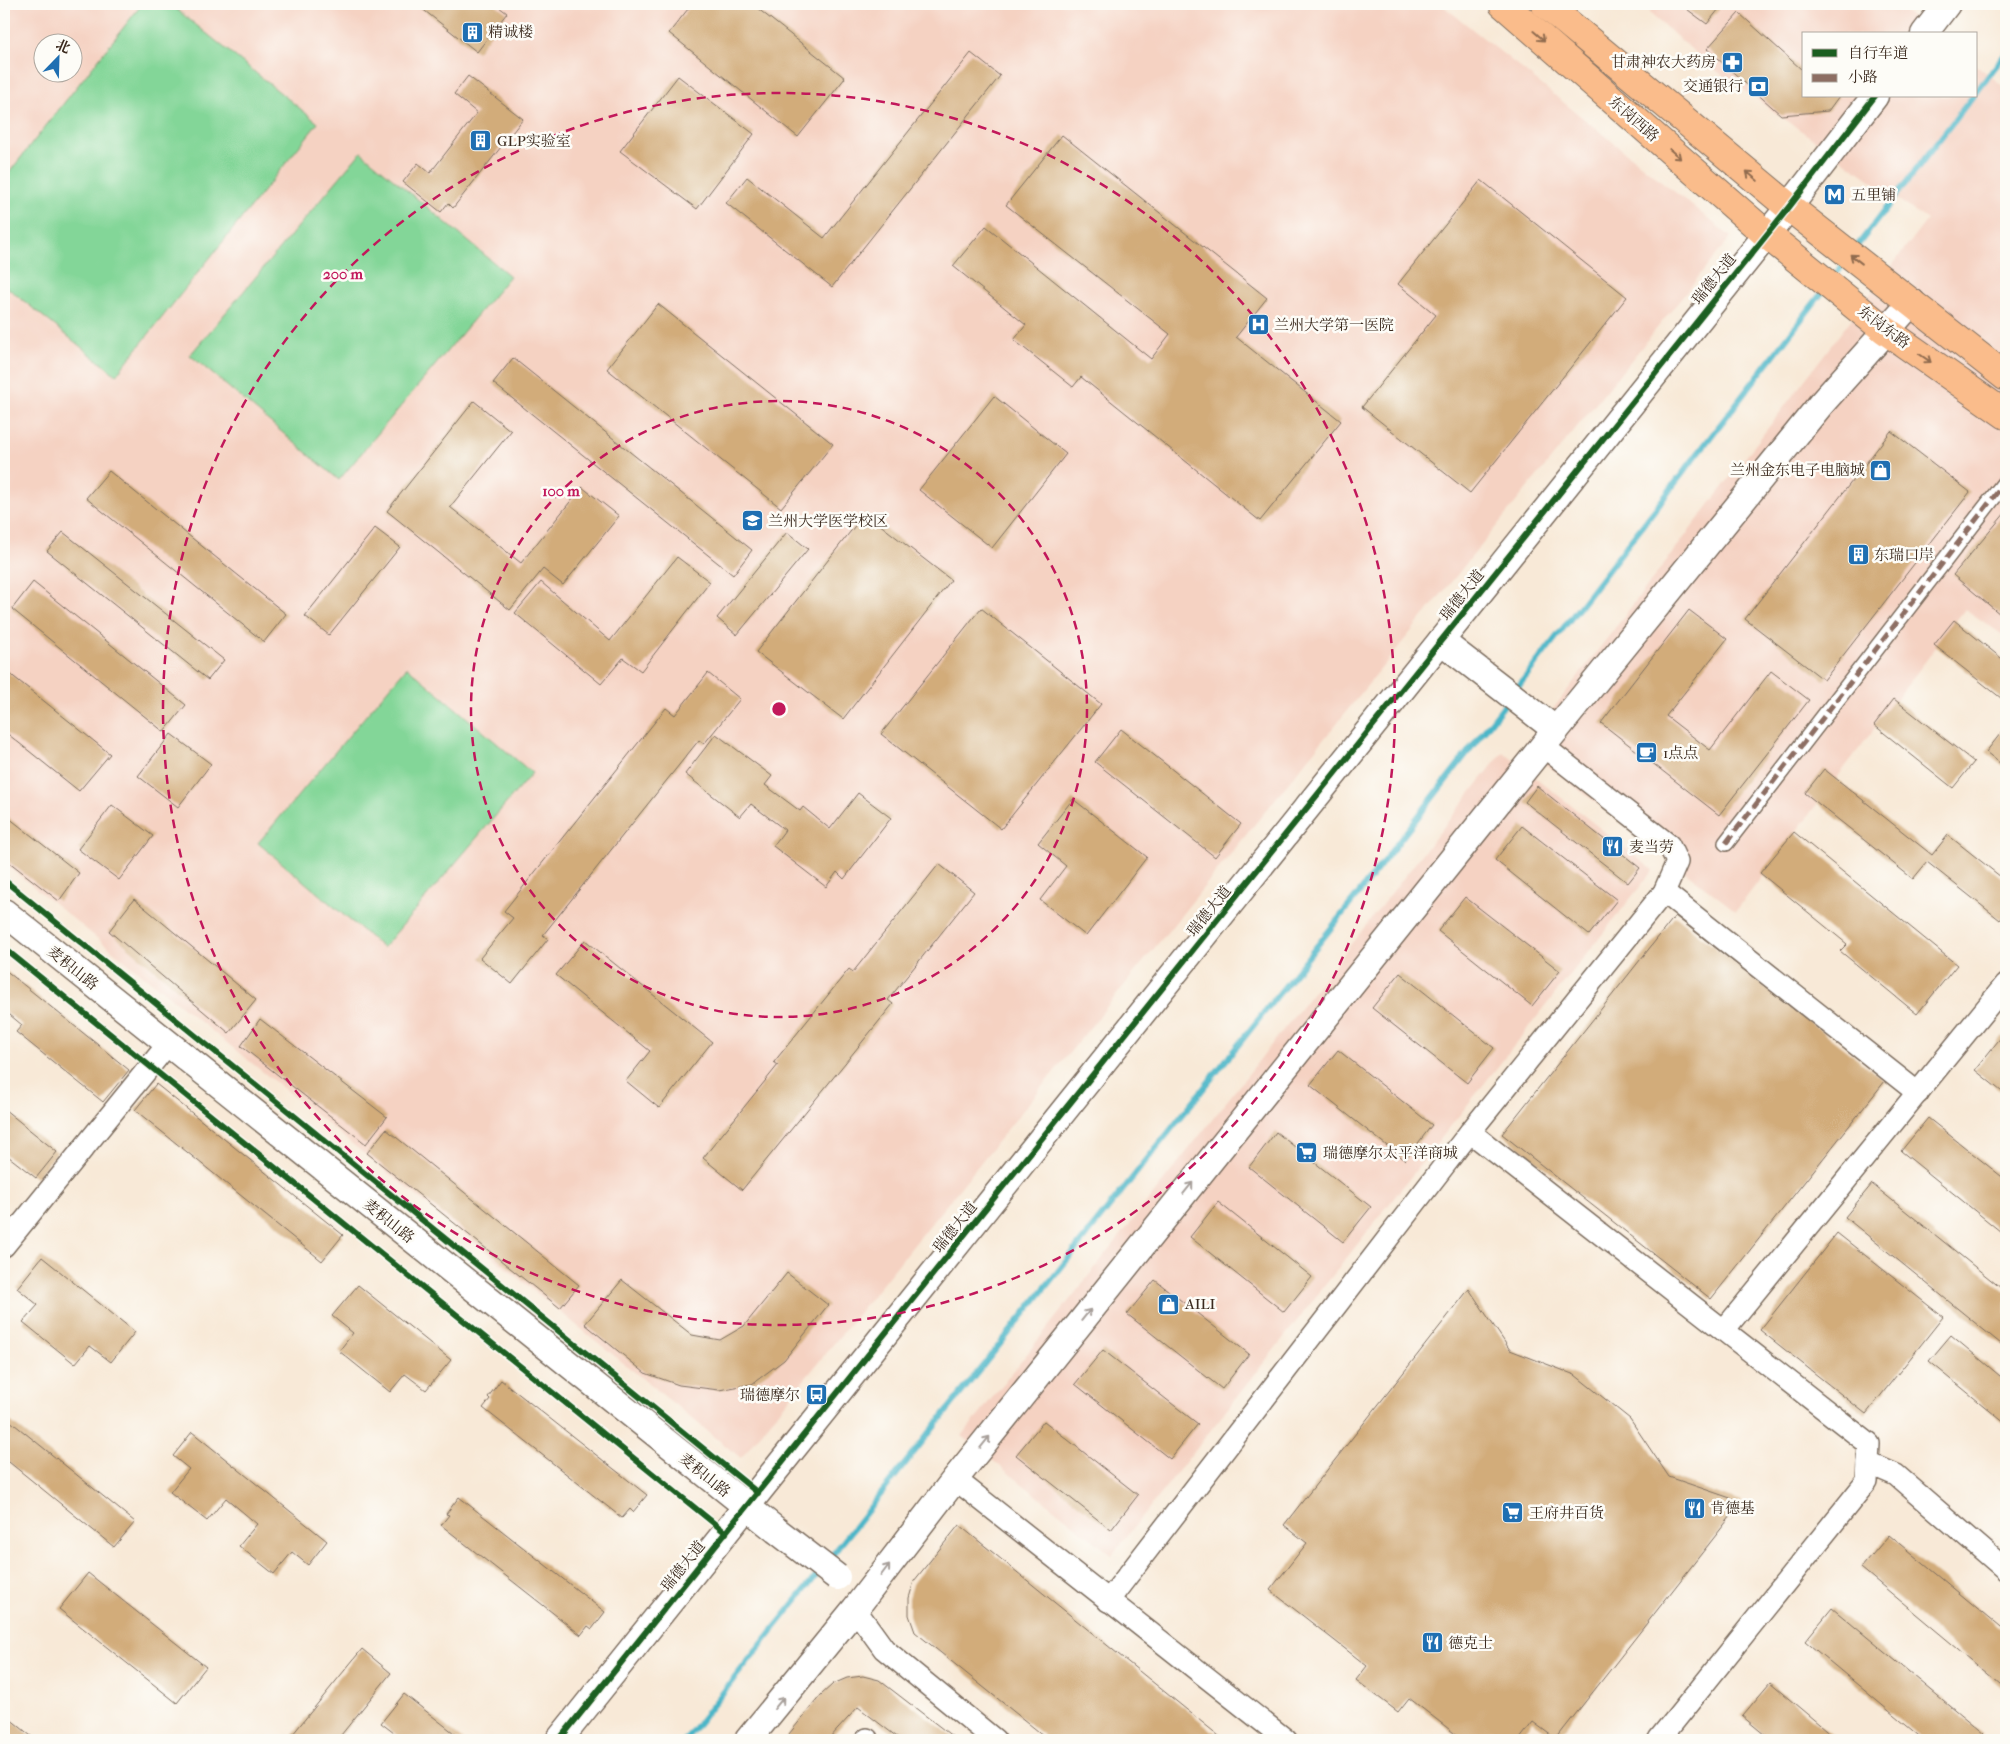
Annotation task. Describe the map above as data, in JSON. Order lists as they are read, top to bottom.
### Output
{
  "streets": {
    "main road": ["东岗西路", "东岗东路"],
    "street": ["瑞德大道", "麦积山路"]
  },
  "crossings": [
    ["东岗西路", "瑞德大道"],
    ["东岗西路", "东岗东路"],
    ["瑞德大道", "东岗东路"],
    ["瑞德大道", "麦积山路"]
  ],
  "places": {
    "building": ["精诚楼", "GLP实验室", "东瑞口岸"],
    "pharmacy": ["甘肃神农大药房"],
    "bank": ["交通银行"],
    "metro station": ["五里铺"],
    "hospital": ["兰州大学第一医院"],
    "shop": ["兰州金东电子电脑城", "AILI"],
    "school or university": ["兰州大学医学校区"],
    "cafe": ["1点点"],
    "restaurant": ["麦当劳", "肯德基", "德克士"],
    "supermarket": ["瑞德摩尔太平洋商城", "王府井百货"],
    "bus stop": ["瑞德摩尔"]
  },
  "legend": ["自行车道", "小路"],
  "north": "top right",
  "rings": ["200 m", "100 m"]
}
